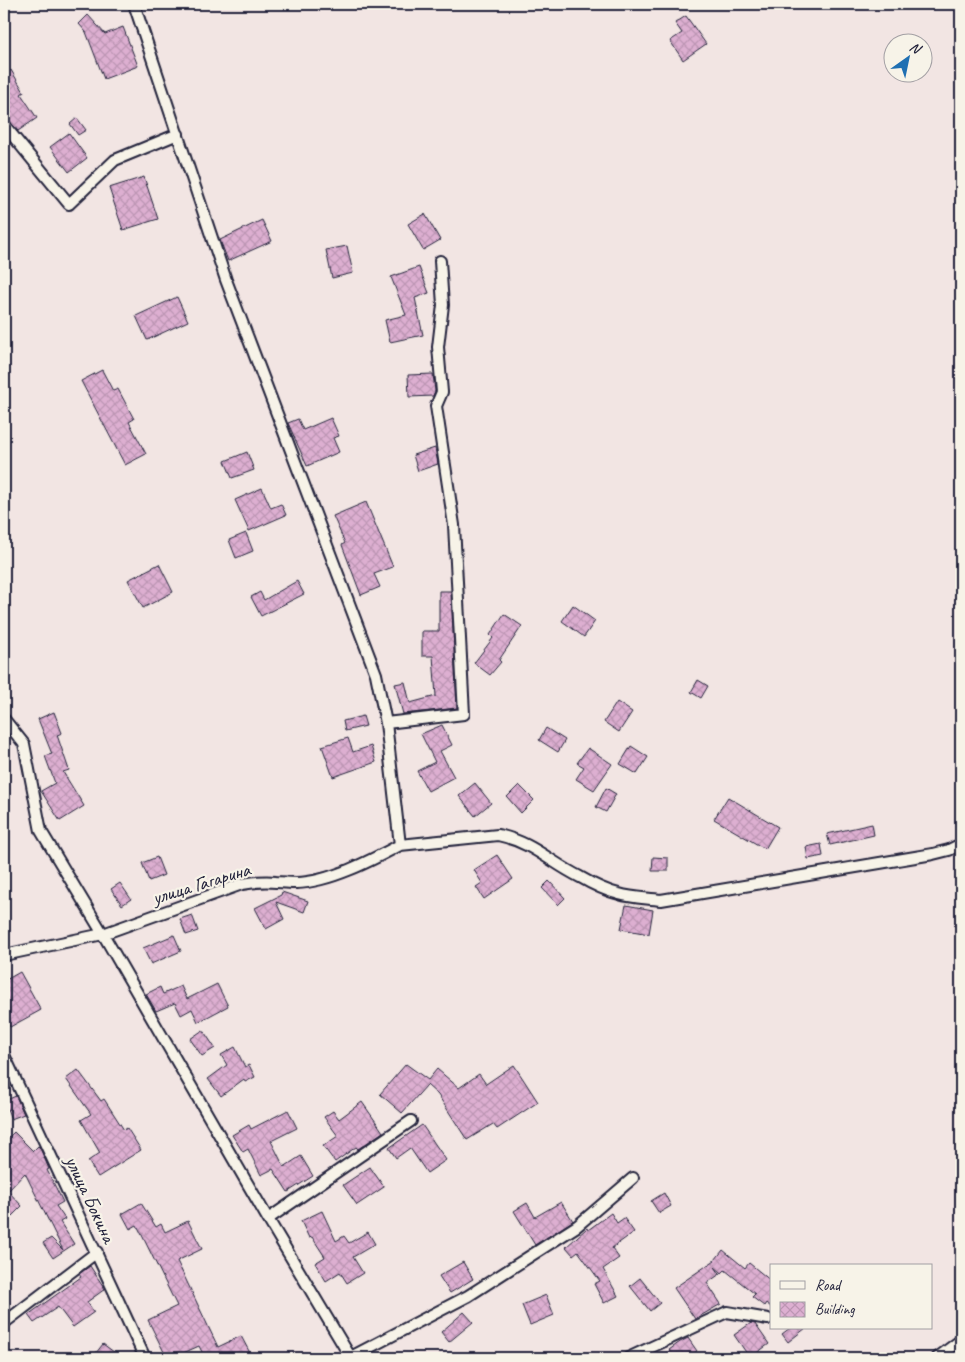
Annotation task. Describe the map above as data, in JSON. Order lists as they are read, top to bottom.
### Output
{
  "streets": {
    "street": ["улица Гагарина", "улица Бокина"]
  },
  "legend": ["Road", "Building"],
  "north": "top right"
}
